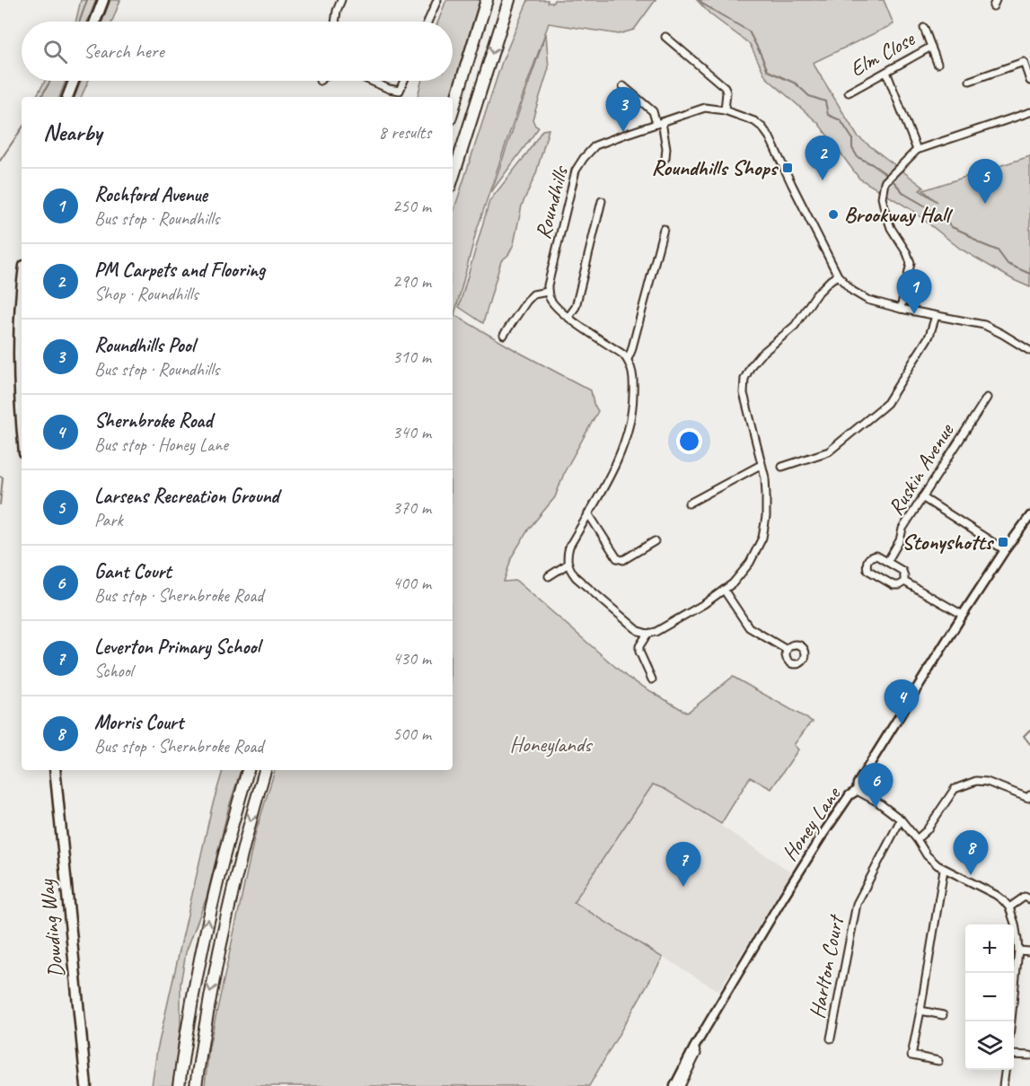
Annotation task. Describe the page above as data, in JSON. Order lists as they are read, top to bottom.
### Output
{
  "streets": {
    "main road": ["Dowding Way"],
    "street": [
      "Elm Close",
      "Roundhills",
      "Ruskin Avenue",
      "Honey Lane",
      "Harlton Court"
    ]
  },
  "parks": ["Honeylands"],
  "places": {
    "transit": ["Roundhills Shops", "Stonyshotts"],
    "other": ["Brookway Hall"]
  },
  "page": {
    "search": "Search here",
    "pins": [
      "3",
      "2",
      "5",
      "1",
      "4",
      "6",
      "8",
      "7"
    ],
    "heading": ["Nearby", "8 results"],
    "list": [
      {
        "mark": "1",
        "name": "Rochford Avenue",
        "note": "Bus stop · Roundhills",
        "value": "250 m"
      },
      {
        "mark": "2",
        "name": "PM Carpets and Flooring",
        "note": "Shop · Roundhills",
        "value": "290 m"
      },
      {
        "mark": "3",
        "name": "Roundhills Pool",
        "note": "Bus stop · Roundhills",
        "value": "310 m"
      },
      {
        "mark": "4",
        "name": "Shernbroke Road",
        "note": "Bus stop · Honey Lane",
        "value": "340 m"
      },
      {
        "mark": "5",
        "name": "Larsens Recreation Ground",
        "note": "Park",
        "value": "370 m"
      },
      {
        "mark": "6",
        "name": "Gant Court",
        "note": "Bus stop · Shernbroke Road",
        "value": "400 m"
      },
      {
        "mark": "7",
        "name": "Leverton Primary School",
        "note": "School",
        "value": "430 m"
      },
      {
        "mark": "8",
        "name": "Morris Court",
        "note": "Bus stop · Shernbroke Road",
        "value": "500 m"
      }
    ],
    "map_buttons": ["+", "−"]
  }
}
